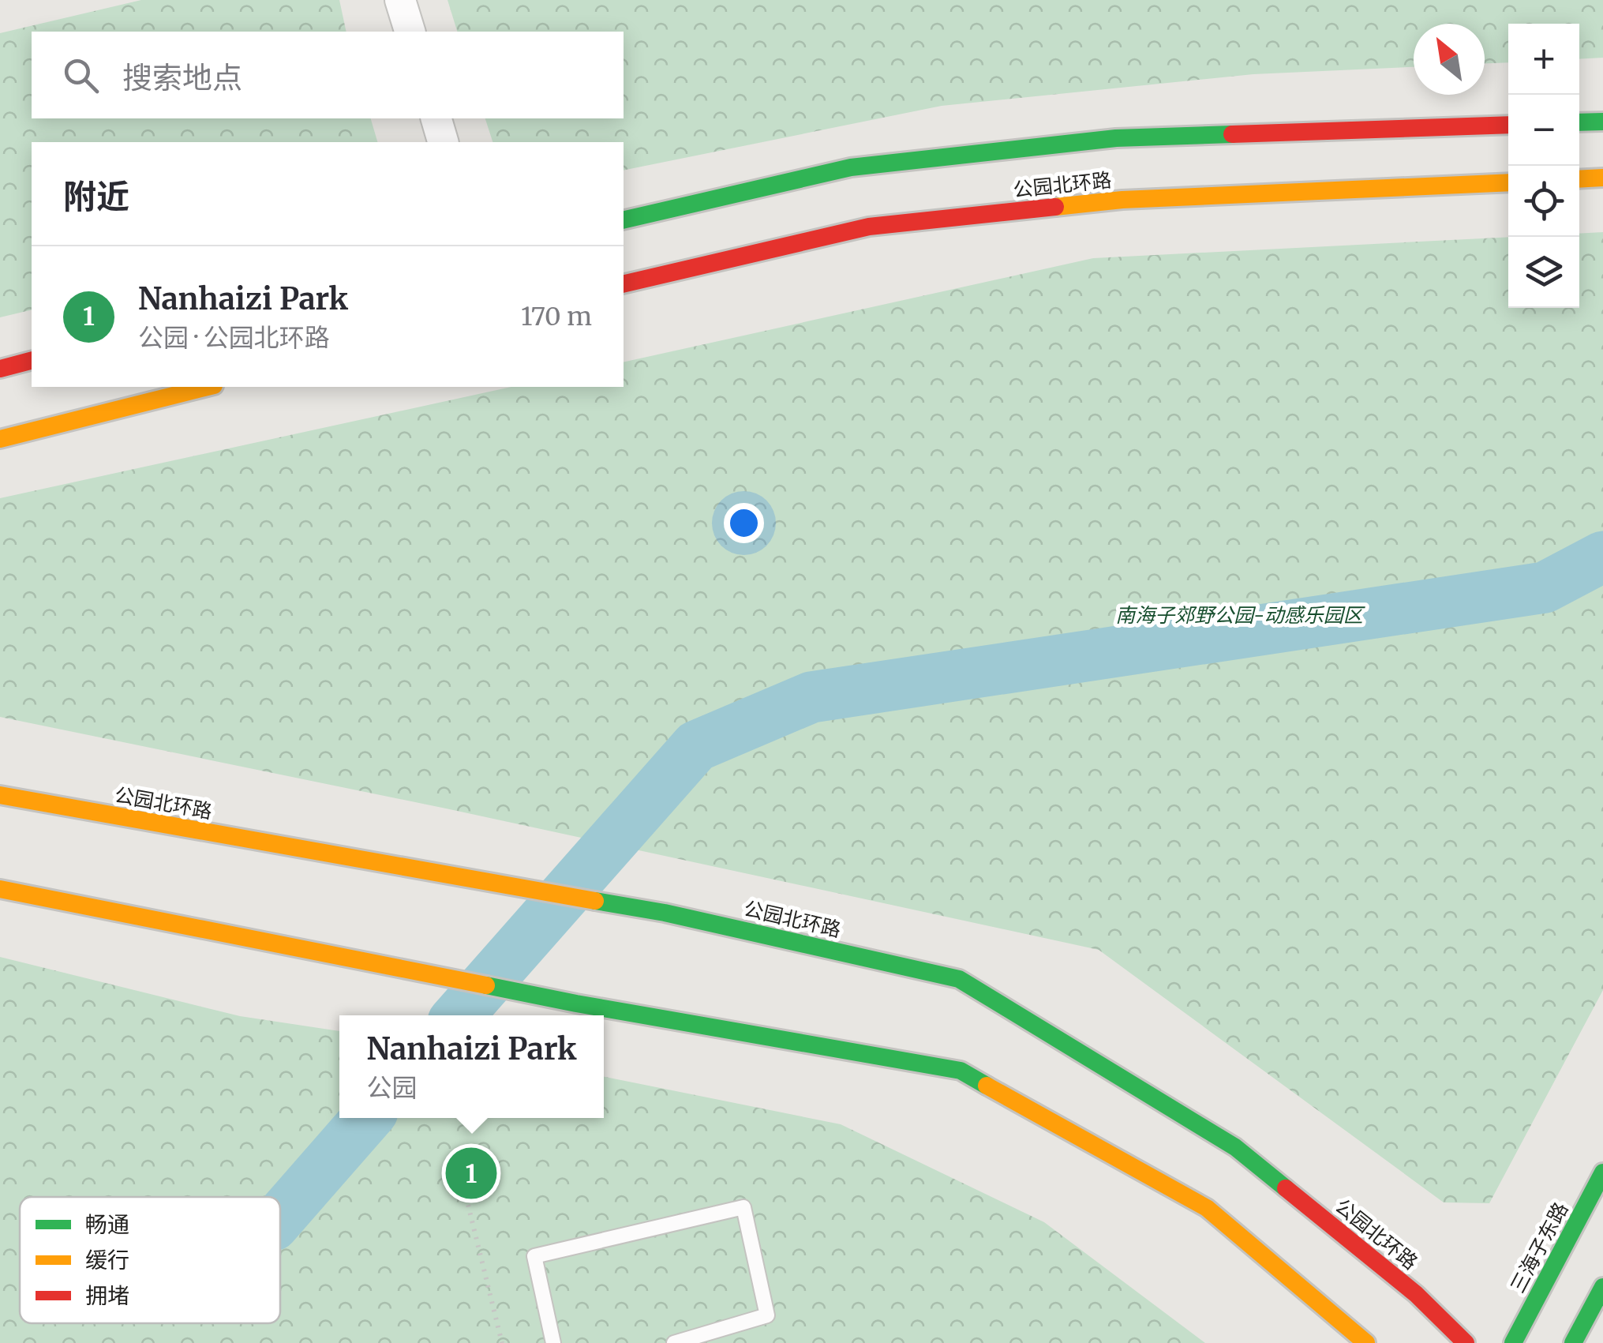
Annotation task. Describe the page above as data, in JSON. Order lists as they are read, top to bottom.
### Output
{
  "streets": {
    "street": ["公园北环路", "三海子东路"]
  },
  "parks": ["南海子郊野公园-动感乐园区"],
  "legend": ["畅通", "缓行", "拥堵"],
  "north": "top left",
  "page": {
    "map_buttons": ["+", "−"],
    "search": "搜索地点",
    "heading": "附近",
    "list": [
      {
        "mark": "1",
        "name": "Nanhaizi Park",
        "note": "公园 · 公园北环路",
        "value": "170 m"
      }
    ],
    "popup": ["Nanhaizi Park", "公园"],
    "pins": "1"
  }
}
